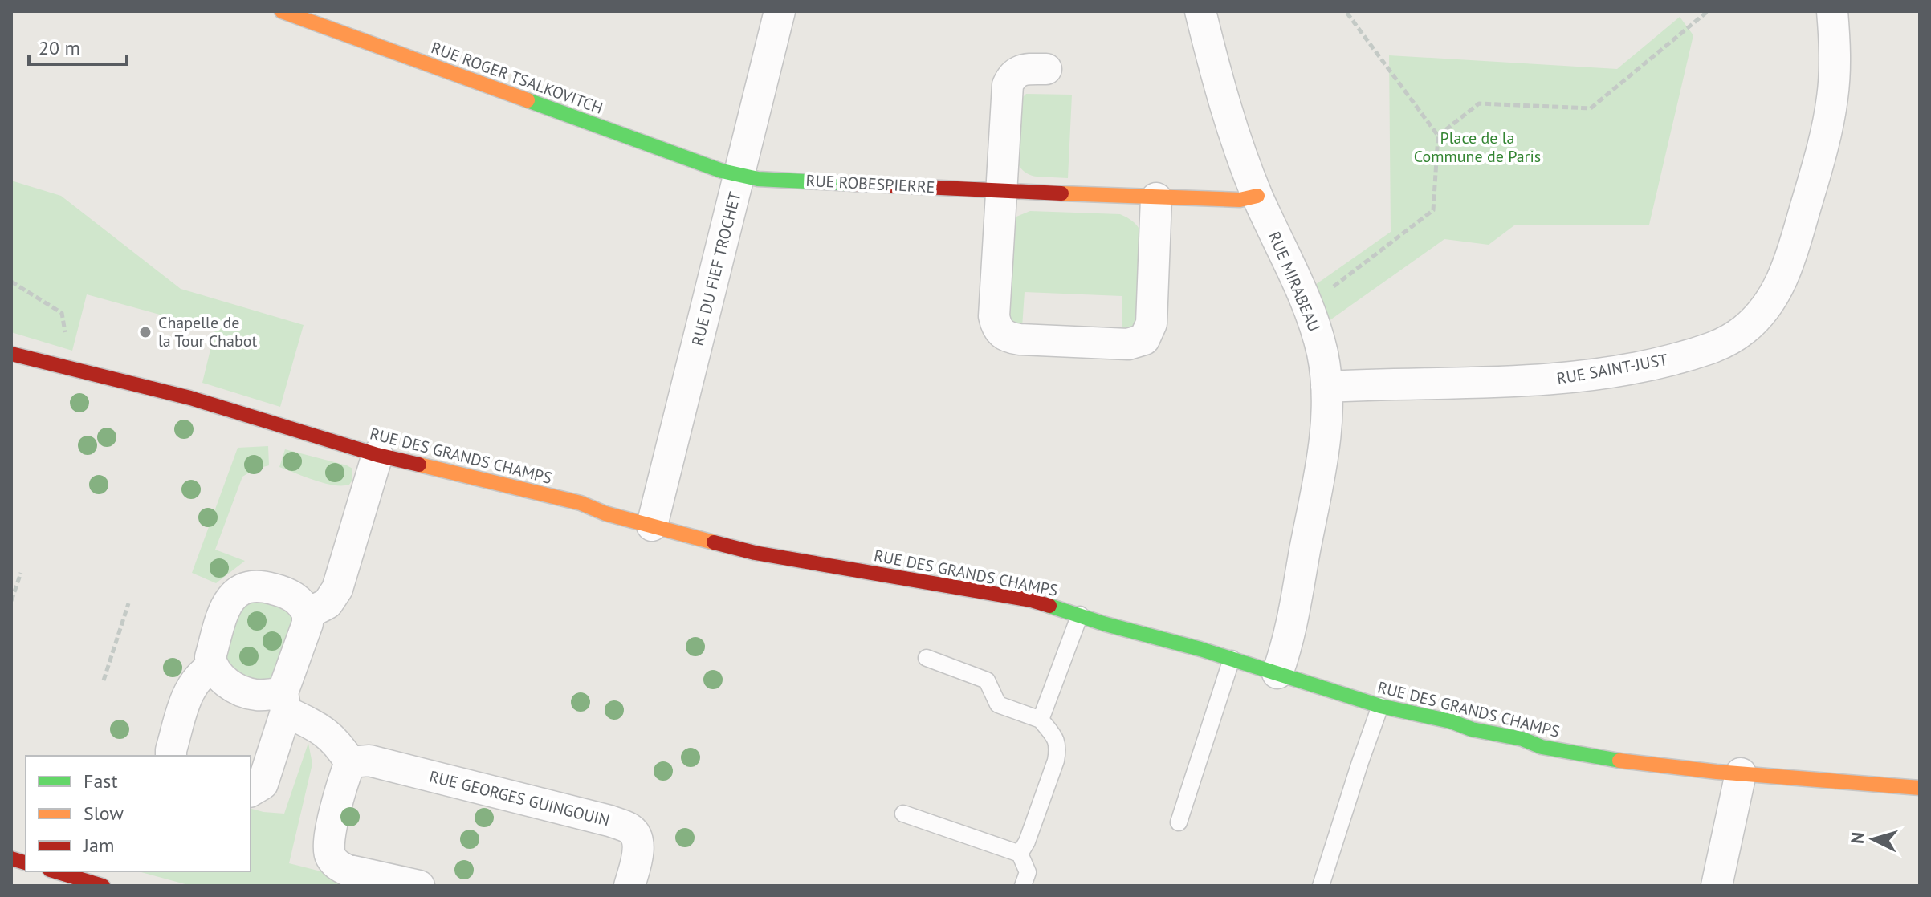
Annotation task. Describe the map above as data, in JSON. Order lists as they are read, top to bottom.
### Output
{
  "streets": {
    "street": [
      "RUE ROGER TSALKOVITCH",
      "RUE ROBESPIERRE",
      "RUE DU FIEF TROCHET",
      "RUE MIRABEAU",
      "RUE SAINT-JUST",
      "RUE DES GRANDS CHAMPS",
      "RUE GEORGES GUINGOUIN"
    ]
  },
  "crossings": [
    ["RUE ROGER TSALKOVITCH", "RUE ROBESPIERRE"],
    ["RUE ROGER TSALKOVITCH", "RUE DU FIEF TROCHET"],
    ["RUE ROBESPIERRE", "RUE DU FIEF TROCHET"],
    ["RUE ROBESPIERRE", "RUE MIRABEAU"],
    ["RUE DU FIEF TROCHET", "RUE DES GRANDS CHAMPS"],
    ["RUE MIRABEAU", "RUE SAINT-JUST"],
    ["RUE MIRABEAU", "RUE DES GRANDS CHAMPS"]
  ],
  "parks": ["Place de la Commune de Paris"],
  "places": ["Chapelle de la Tour Chabot"],
  "legend": ["Fast", "Slow", "Jam"],
  "scale_bar": "20 m",
  "north": "left"
}
